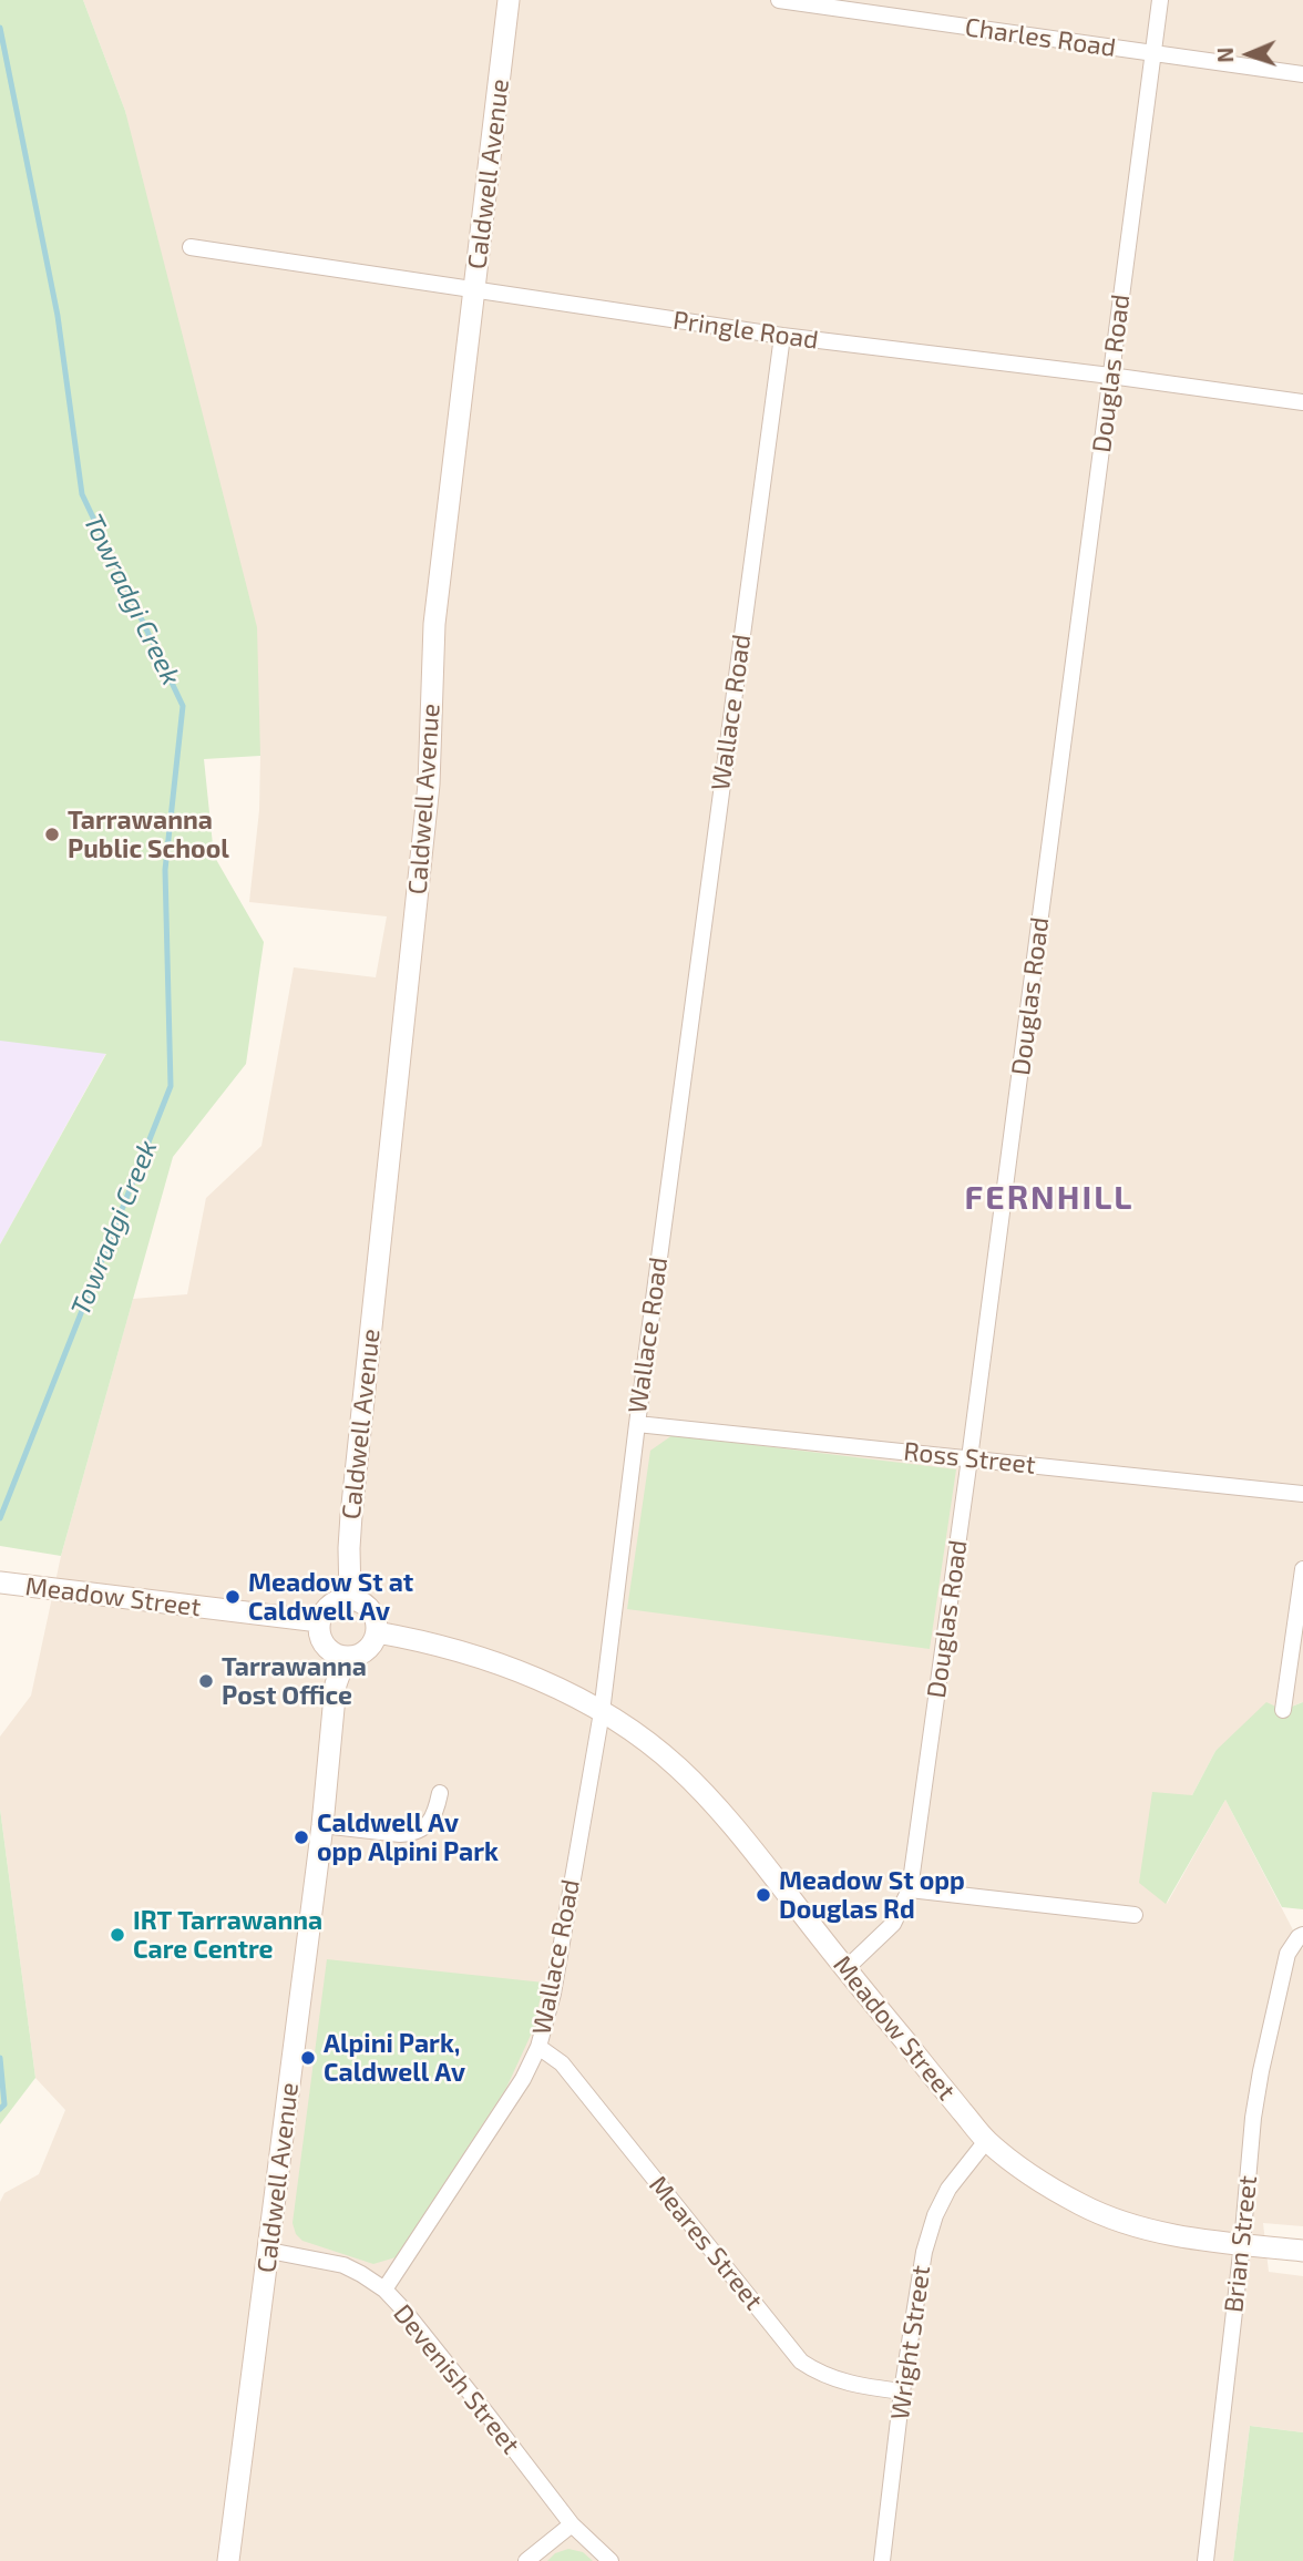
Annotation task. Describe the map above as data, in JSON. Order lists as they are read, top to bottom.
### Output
{
  "streets": {
    "main road": ["Caldwell Avenue", "Meadow Street"],
    "street": [
      "Charles Road",
      "Pringle Road",
      "Douglas Road",
      "Wallace Road",
      "Ross Street",
      "Meares Street",
      "Brian Street",
      "Wright Street",
      "Devenish Street"
    ]
  },
  "crossings": [
    ["Charles Road", "Douglas Road"],
    ["Caldwell Avenue", "Pringle Road"],
    ["Caldwell Avenue", "Meadow Street"],
    ["Caldwell Avenue", "Devenish Street"],
    ["Pringle Road", "Douglas Road"],
    ["Pringle Road", "Wallace Road"],
    ["Douglas Road", "Ross Street"],
    ["Douglas Road", "Meadow Street"],
    ["Wallace Road", "Ross Street"],
    ["Wallace Road", "Meadow Street"],
    ["Wallace Road", "Meares Street"],
    ["Wallace Road", "Devenish Street"],
    ["Meadow Street", "Brian Street"],
    ["Meadow Street", "Wright Street"],
    ["Meares Street", "Wright Street"]
  ],
  "districts": ["FERNHILL"],
  "water": ["Towradgi Creek"],
  "places": [
    "Tarrawanna Public School",
    "Meadow St at Caldwell Av",
    "Tarrawanna Post Office",
    "Caldwell Av opp Alpini Park",
    "Meadow St opp Douglas Rd",
    "IRT Tarrawanna Care Centre",
    "Alpini Park, Caldwell Av"
  ],
  "north": "left"
}
